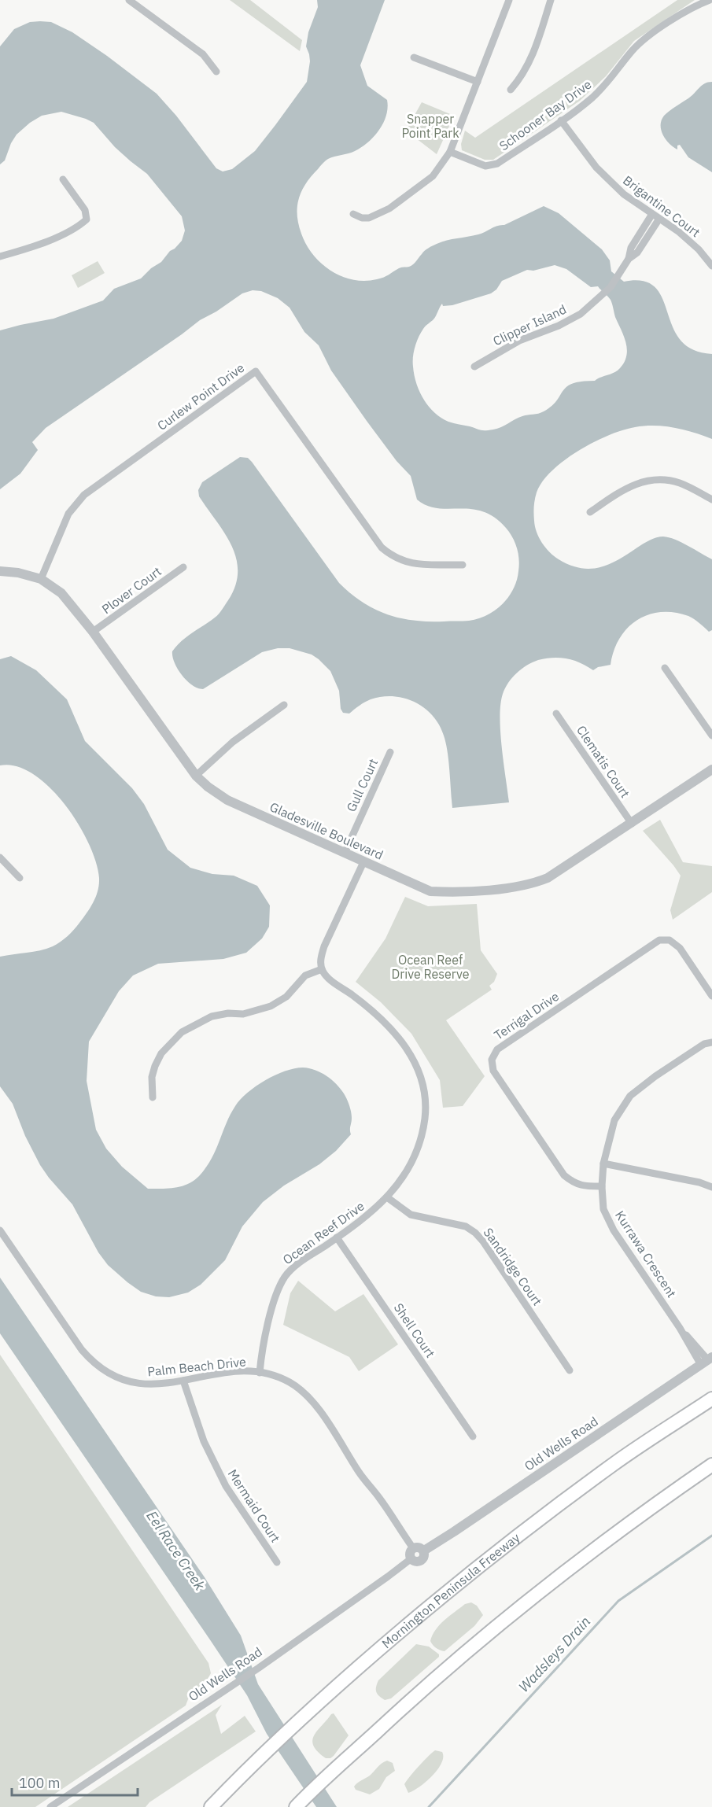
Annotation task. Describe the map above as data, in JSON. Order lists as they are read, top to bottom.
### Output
{
  "streets": {
    "highway": ["Mornington Peninsula Freeway"],
    "street": [
      "Schooner Bay Drive",
      "Brigantine Court",
      "Clipper Island",
      "Curlew Point Drive",
      "Plover Court",
      "Clematis Court",
      "Gull Court",
      "Gladesville Boulevard",
      "Terrigal Drive",
      "Ocean Reef Drive",
      "Kurrawa Crescent",
      "Sandridge Court",
      "Shell Court",
      "Palm Beach Drive",
      "Old Wells Road",
      "Mermaid Court"
    ]
  },
  "crossings": [
    ["Schooner Bay Drive", "Brigantine Court"],
    ["Brigantine Court", "Clipper Island"],
    ["Curlew Point Drive", "Gladesville Boulevard"],
    ["Plover Court", "Gladesville Boulevard"],
    ["Clematis Court", "Gladesville Boulevard"],
    ["Gull Court", "Gladesville Boulevard"],
    ["Terrigal Drive", "Kurrawa Crescent"],
    ["Ocean Reef Drive", "Sandridge Court"],
    ["Ocean Reef Drive", "Shell Court"],
    ["Ocean Reef Drive", "Palm Beach Drive"],
    ["Kurrawa Crescent", "Old Wells Road"],
    ["Palm Beach Drive", "Old Wells Road"],
    ["Palm Beach Drive", "Mermaid Court"]
  ],
  "water": ["Eel Race Creek", "Wadsleys Drain"],
  "parks": ["Snapper Point Park", "Ocean Reef Drive Reserve"],
  "scale_bar": "100 m"
}
